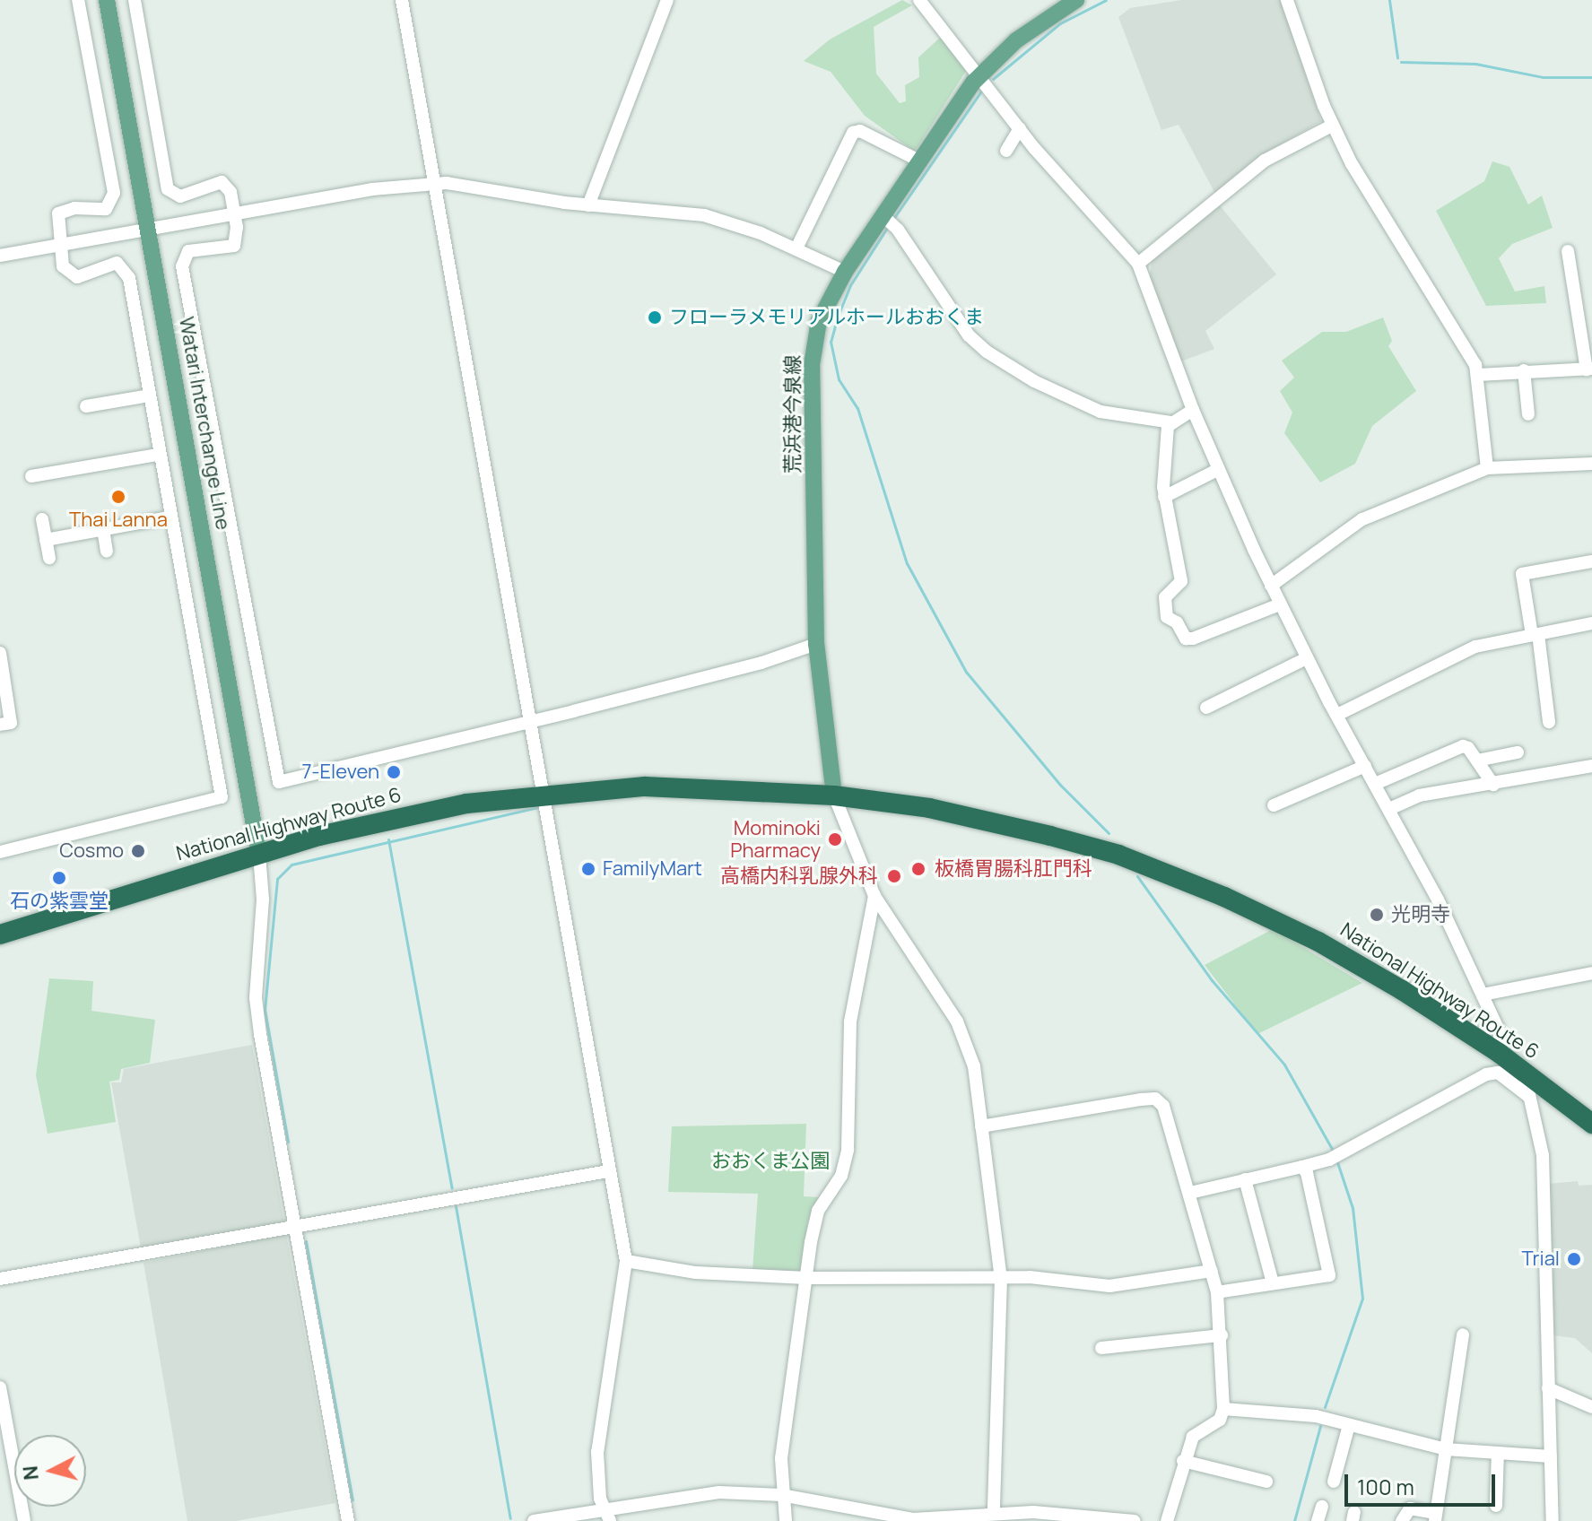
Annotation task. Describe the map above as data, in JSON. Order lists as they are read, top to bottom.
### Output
{
  "streets": {
    "highway": ["National Highway Route 6"],
    "main road": ["荒浜港今泉線", "Watari Interchange Line"]
  },
  "crossings": [
    ["荒浜港今泉線", "National Highway Route 6"],
    ["Watari Interchange Line", "National Highway Route 6"]
  ],
  "parks": ["おおくま公園"],
  "places": [
    "フローラメモリアルホールおおくま",
    "Thai Lanna",
    "7-Eleven",
    "Mominoki Pharmacy",
    "Cosmo",
    "FamilyMart",
    "板橋胃腸科肛門科",
    "高橋内科乳腺外科",
    "石の紫雲堂",
    "光明寺",
    "Trial"
  ],
  "scale_bar": "100 m",
  "north": "left"
}
